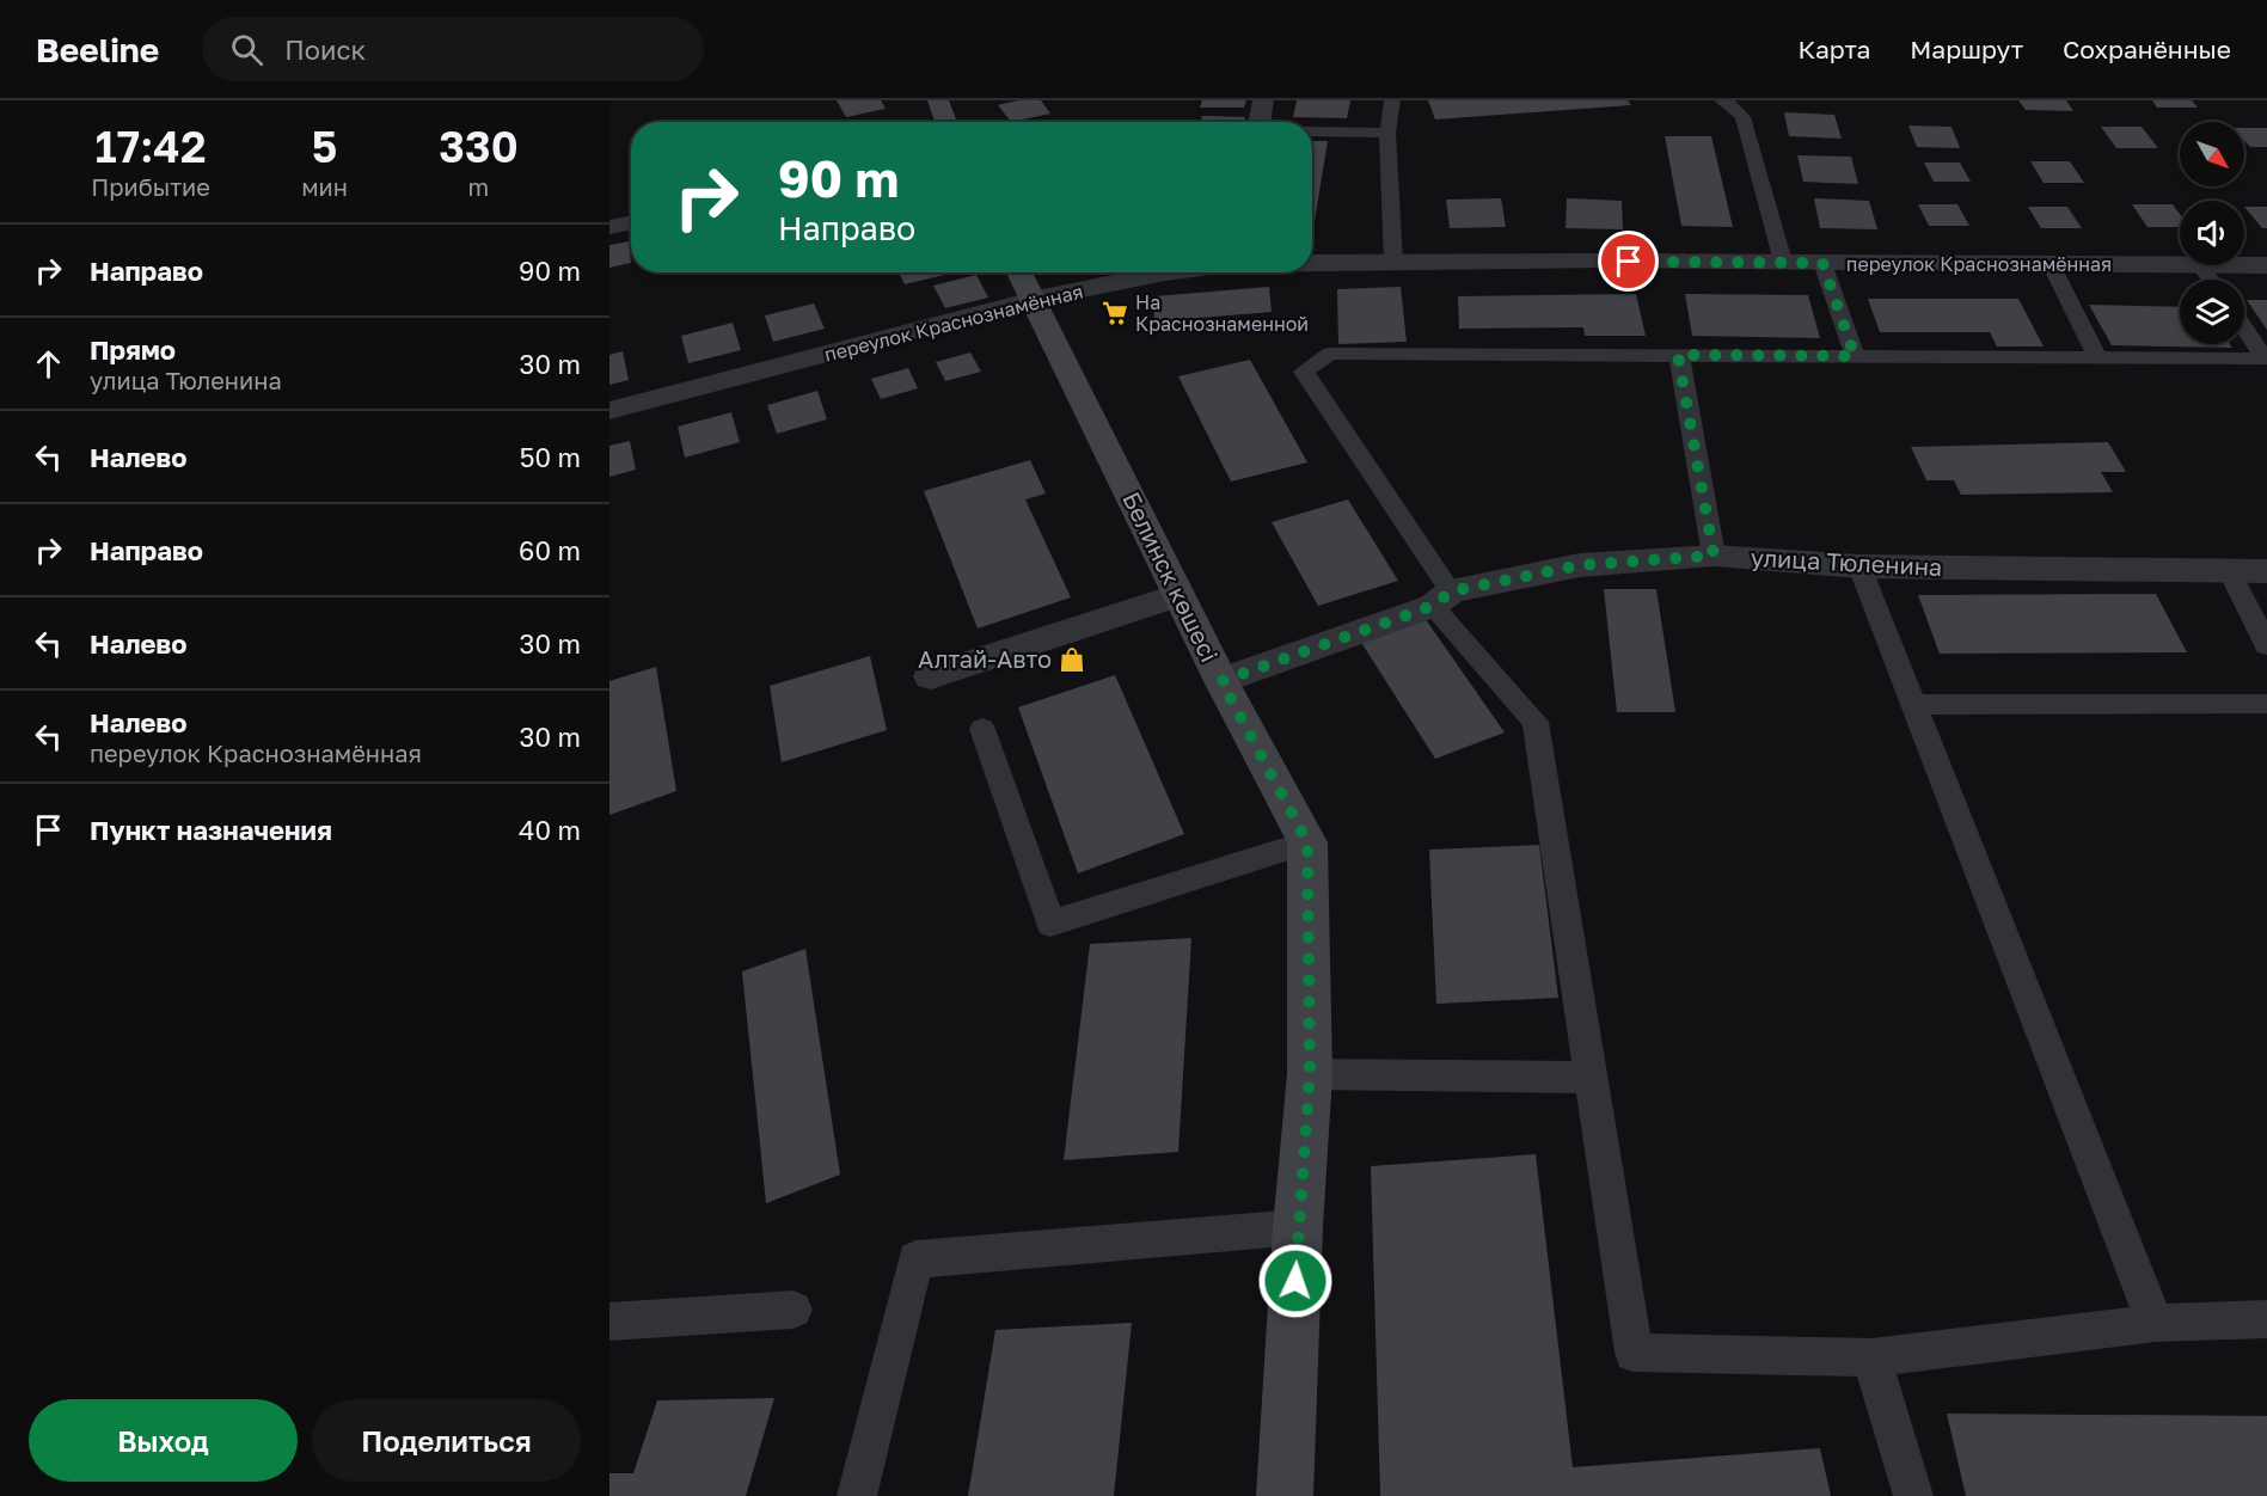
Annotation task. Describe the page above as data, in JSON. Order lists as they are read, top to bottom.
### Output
{
  "streets": {
    "main road": ["Белинск көшесі"],
    "street": ["переулок Краснознамённая", "улица Тюленина"]
  },
  "crossings": [
    ["переулок Краснознамённая", "Белинск көшесі"],
    ["улица Тюленина", "Белинск көшесі"]
  ],
  "places": {
    "supermarket": ["На Краснознаменной"],
    "shop": ["Алтай-Авто"]
  },
  "north": "bottom right",
  "page": {
    "header": "Beeline",
    "search": "Поиск",
    "nav": ["Карта", "Маршрут", "Сохранённые"],
    "eta": [
      "17:42",
      "Прибытие",
      "5",
      "мин",
      "330",
      "m"
    ],
    "turn": ["90 m", "Направо"],
    "list": [
      {
        "name": "Направо",
        "value": "90 m"
      },
      {
        "name": "Прямо",
        "note": "улица Тюленина",
        "value": "30 m"
      },
      {
        "name": "Налево",
        "value": "50 m"
      },
      {
        "name": "Направо",
        "value": "60 m"
      },
      {
        "name": "Налево",
        "value": "30 m"
      },
      {
        "name": "Налево",
        "note": "переулок Краснознамённая",
        "value": "30 m"
      },
      {
        "name": "Пункт назначения",
        "value": "40 m"
      }
    ],
    "buttons": ["Выход", "Поделиться"]
  }
}
